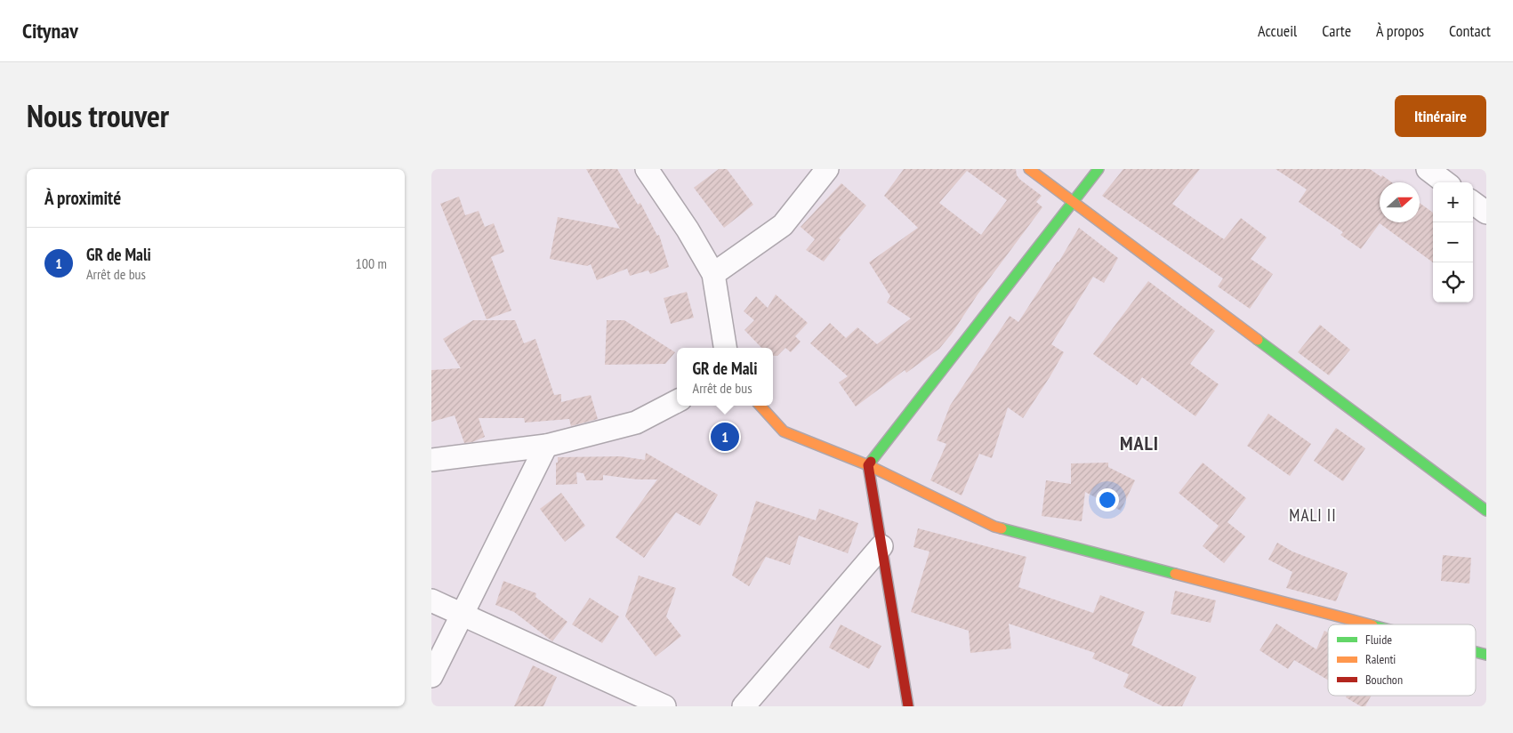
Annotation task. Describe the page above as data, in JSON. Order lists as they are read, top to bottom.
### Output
{
  "districts": ["MALI", "MALI II"],
  "legend": ["Fluide", "Ralenti", "Bouchon"],
  "north": "right",
  "page": {
    "header": "Citynav",
    "nav": [
      "Accueil",
      "Carte",
      "À propos",
      "Contact"
    ],
    "title": "Nous trouver",
    "buttons": "Itinéraire",
    "heading": "À proximité",
    "map_buttons": ["+", "−"],
    "list": [
      {
        "mark": "1",
        "name": "GR de Mali",
        "note": "Arrêt de bus",
        "value": "100 m"
      }
    ],
    "popup": ["GR de Mali", "Arrêt de bus"],
    "pins": "1"
  }
}
